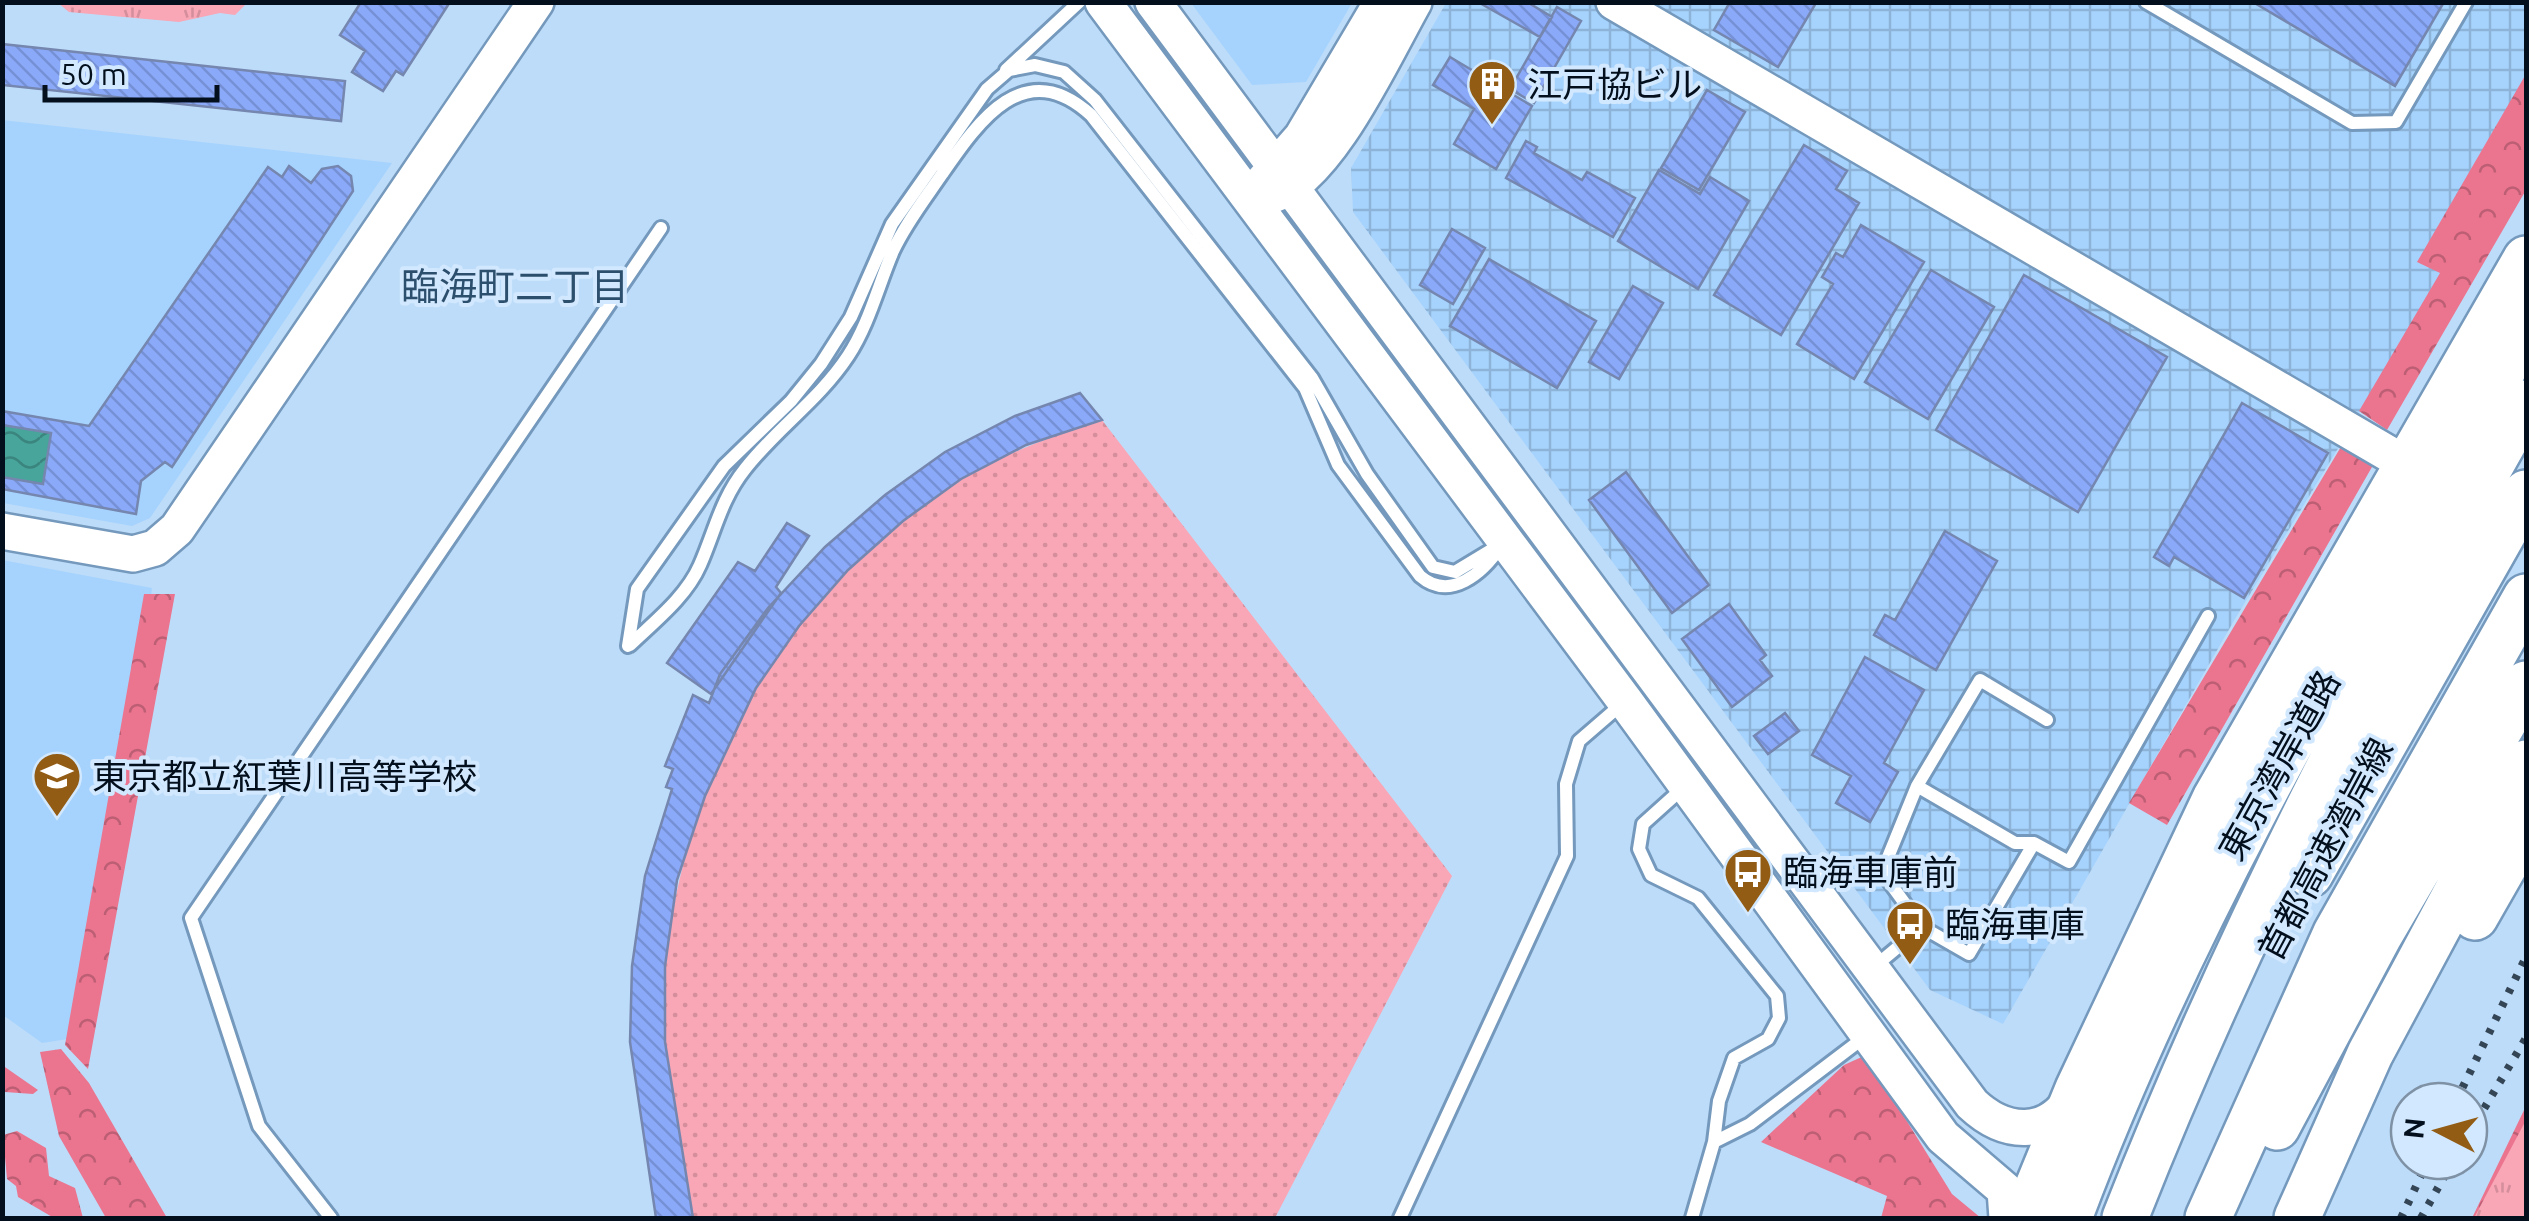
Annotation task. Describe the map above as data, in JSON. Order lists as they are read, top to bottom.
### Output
{
  "streets": {
    "highway": ["東京湾岸道路", "首都高速湾岸線"]
  },
  "districts": ["臨海町二丁目"],
  "places": {
    "building": ["江戸協ビル"],
    "school or university": ["東京都立紅葉川高等学校"],
    "bus stop": ["臨海車庫前", "臨海車庫"]
  },
  "scale_bar": "50 m",
  "north": "left"
}
